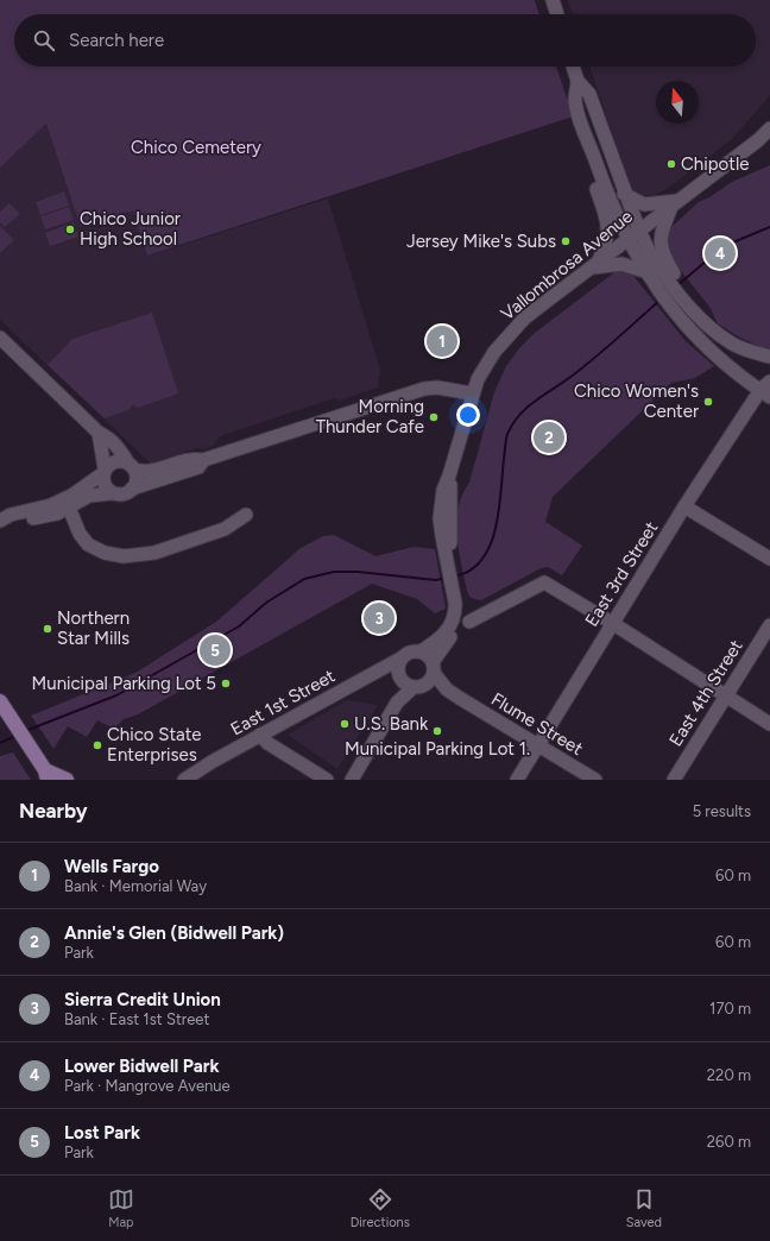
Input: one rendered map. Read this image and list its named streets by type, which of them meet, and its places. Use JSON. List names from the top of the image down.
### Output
{
  "streets": {
    "street": [
      "Vallombrosa Avenue",
      "East 3rd Street",
      "East 4th Street",
      "East 1st Street",
      "Flume Street"
    ]
  },
  "crossings": [
    ["Vallombrosa Avenue", "East 1st Street"],
    ["Vallombrosa Avenue", "Flume Street"],
    ["East 3rd Street", "Flume Street"],
    ["East 1st Street", "Flume Street"]
  ],
  "parks": ["Chico Cemetery"],
  "places": [
    "Chipotle",
    "Chico Junior High School",
    "Jersey Mike's Subs",
    "Chico Women's Center",
    "Morning Thunder Cafe",
    "Northern Star Mills",
    "Municipal Parking Lot 5",
    "U.S. Bank",
    "Municipal Parking Lot 1.",
    "Chico State Enterprises"
  ],
  "north": "top",
  "page": {
    "search": "Search here",
    "pins": [
      "4",
      "1",
      "2",
      "3",
      "5"
    ],
    "heading": ["Nearby", "5 results"],
    "list": [
      {
        "mark": "1",
        "name": "Wells Fargo",
        "note": "Bank · Memorial Way",
        "value": "60 m"
      },
      {
        "mark": "2",
        "name": "Annie's Glen (Bidwell Park)",
        "note": "Park",
        "value": "60 m"
      },
      {
        "mark": "3",
        "name": "Sierra Credit Union",
        "note": "Bank · East 1st Street",
        "value": "170 m"
      },
      {
        "mark": "4",
        "name": "Lower Bidwell Park",
        "note": "Park · Mangrove Avenue",
        "value": "220 m"
      },
      {
        "mark": "5",
        "name": "Lost Park",
        "note": "Park",
        "value": "260 m"
      }
    ],
    "nav": ["Map", "Directions", "Saved"]
  }
}
